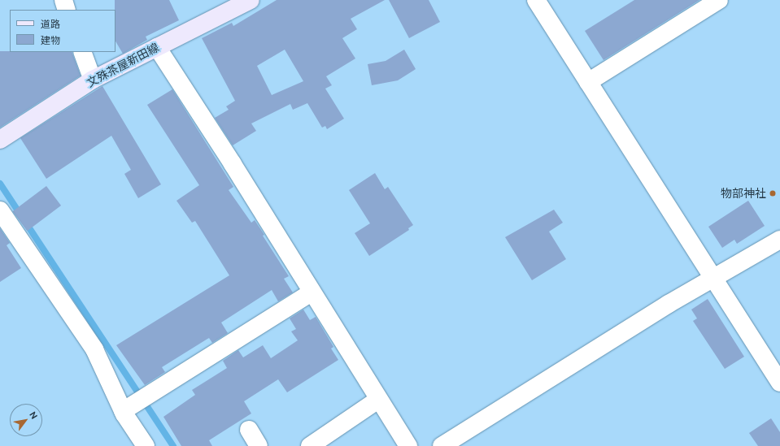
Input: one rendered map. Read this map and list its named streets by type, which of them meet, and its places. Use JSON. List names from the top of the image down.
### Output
{
  "streets": {
    "main road": ["文殊茶屋新田線"]
  },
  "places": ["物部神社"],
  "legend": ["道路", "建物"],
  "north": "top right"
}
